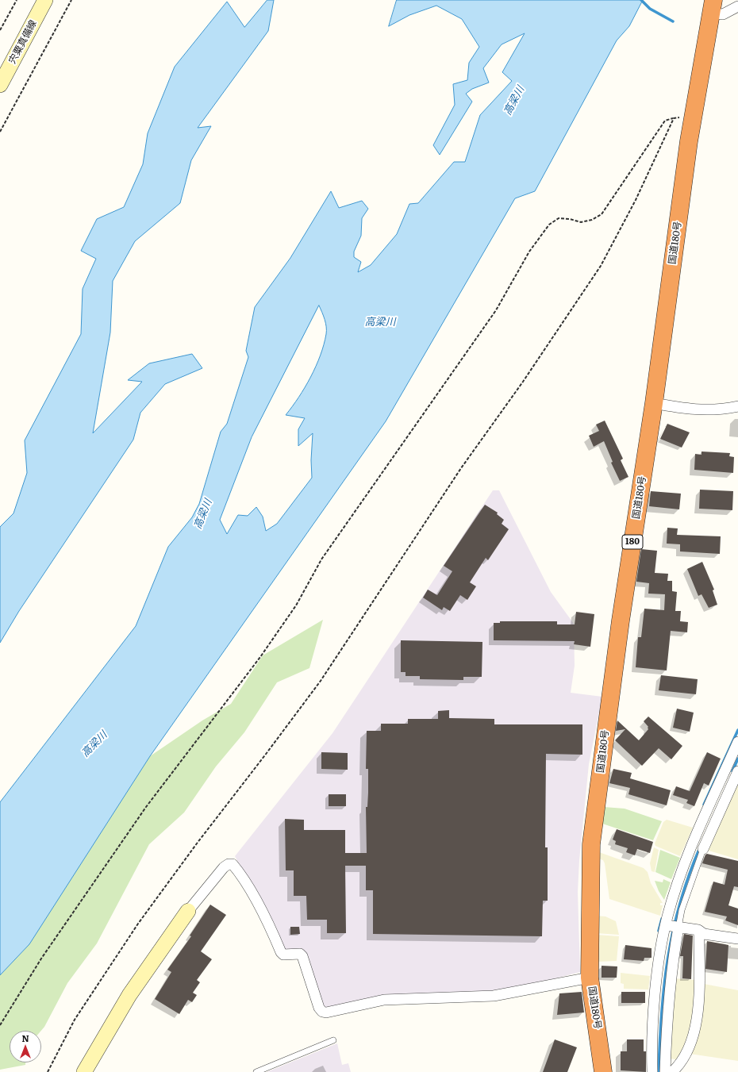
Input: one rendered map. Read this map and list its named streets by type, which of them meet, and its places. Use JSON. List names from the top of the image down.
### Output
{
  "streets": {
    "highway": ["国道180号", "180"],
    "street": ["宍粟真備線"]
  },
  "water": ["高梁川"],
  "north": "top"
}
